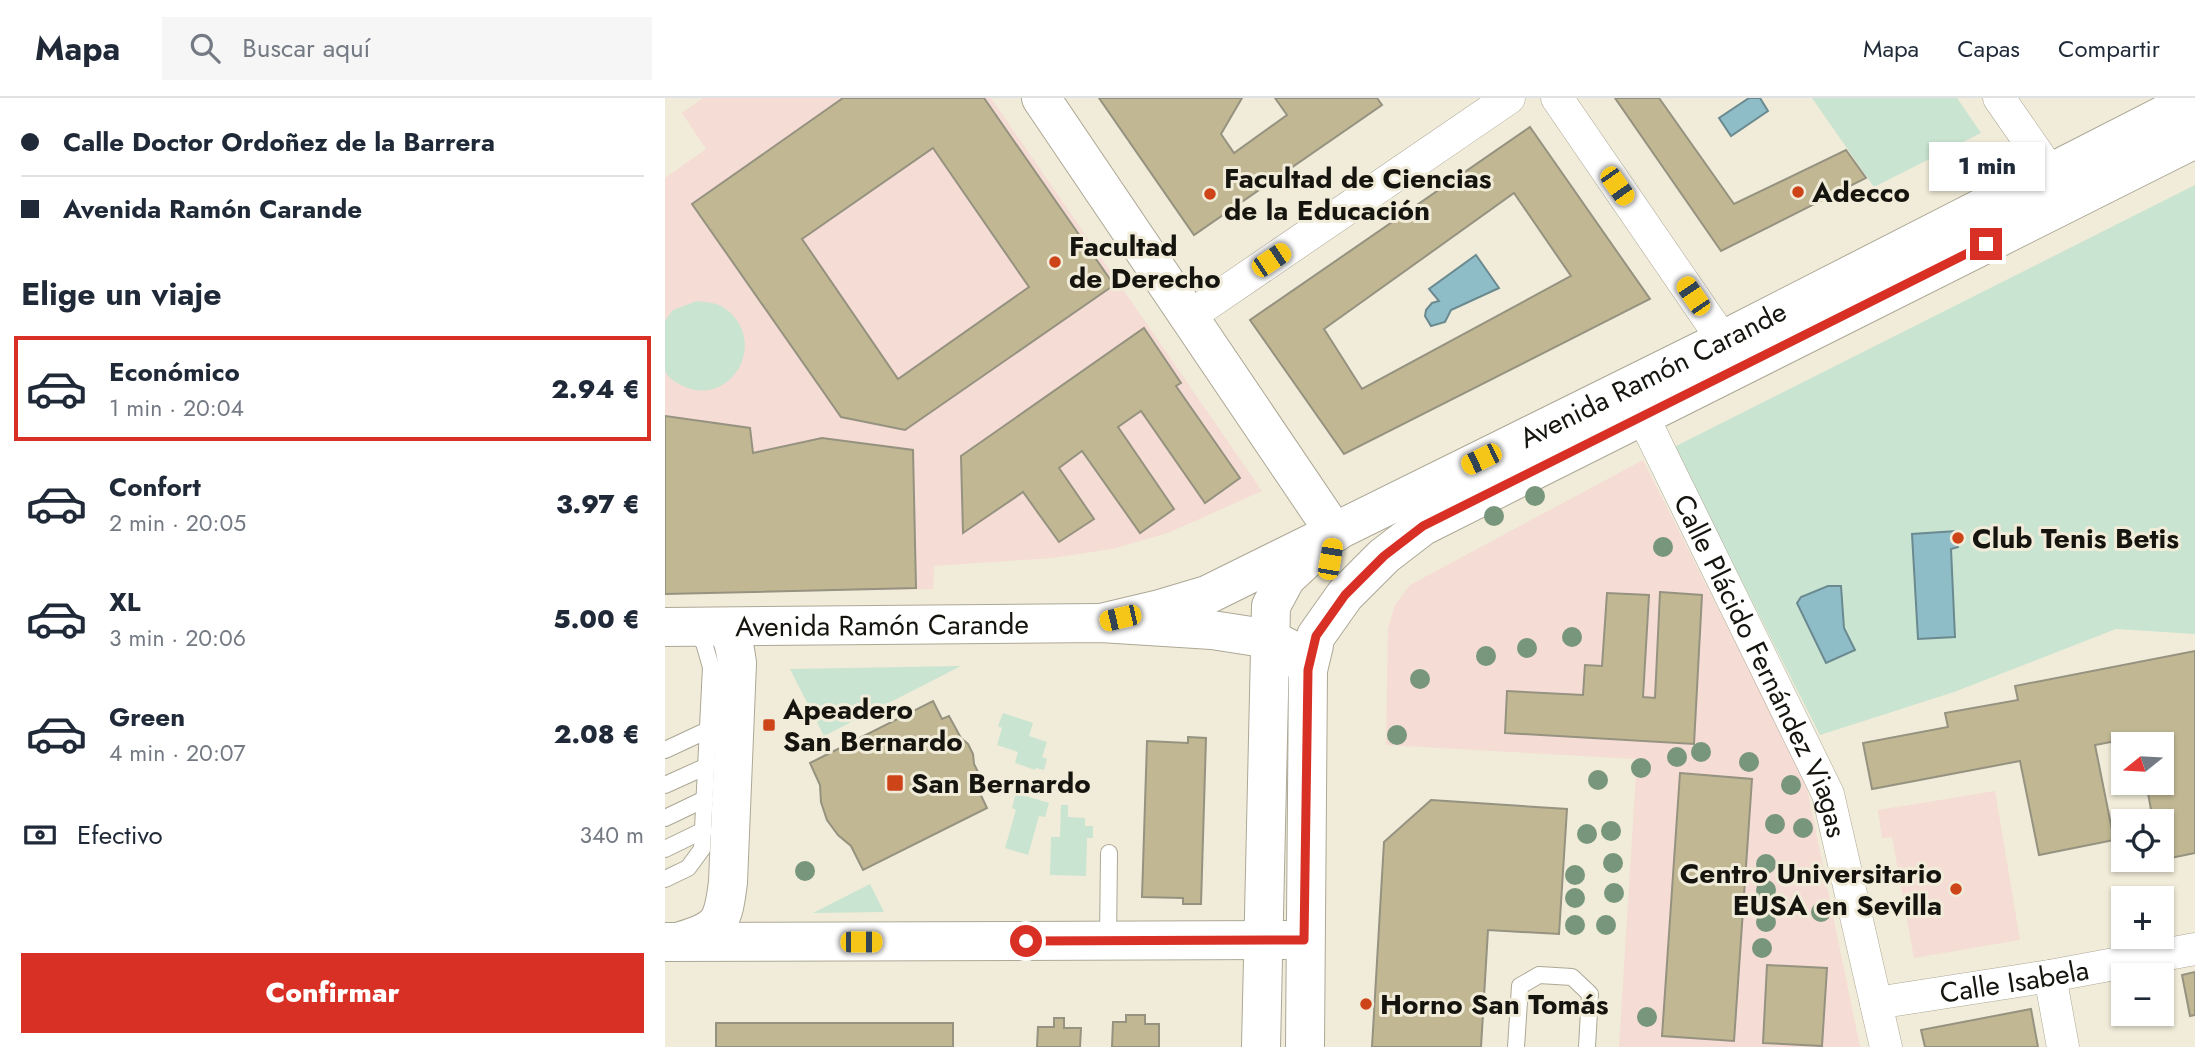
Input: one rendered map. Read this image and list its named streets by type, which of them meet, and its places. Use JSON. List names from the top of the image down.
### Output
{
  "streets": {
    "main road": ["Avenida Ramón Carande"],
    "street": ["Calle Plácido Fernández Viagas", "Calle Isabela"]
  },
  "crossings": [
    ["Avenida Ramón Carande", "Calle Plácido Fernández Viagas"],
    ["Calle Plácido Fernández Viagas", "Calle Isabela"]
  ],
  "places": {
    "other": [
      "Adecco",
      "Facultad de Ciencias de la Educación",
      "Facultad de Derecho",
      "Club Tenis Betis",
      "Centro Universitario EUSA en Sevilla",
      "Horno San Tomás"
    ],
    "transit": ["Apeadero San Bernardo", "San Bernardo"]
  },
  "north": "left",
  "page": {
    "header": "Mapa",
    "search": "Buscar aquí",
    "nav": ["Mapa", "Capas", "Compartir"],
    "banner": ["Calle Doctor Ordoñez de la Barrera", "Avenida Ramón Carande"],
    "bubble": "1 min",
    "heading": "Elige un viaje",
    "list": [
      {
        "name": "Económico",
        "note": "1 min · 20:04",
        "value": "2.94 €"
      },
      {
        "name": "Confort",
        "note": "2 min · 20:05",
        "value": "3.97 €"
      },
      {
        "name": "XL",
        "note": "3 min · 20:06",
        "value": "5.00 €"
      },
      {
        "name": "Green",
        "note": "4 min · 20:07",
        "value": "2.08 €"
      }
    ],
    "map_buttons": ["+", "−"],
    "pay": ["Efectivo", "340 m"],
    "buttons": "Confirmar"
  }
}
